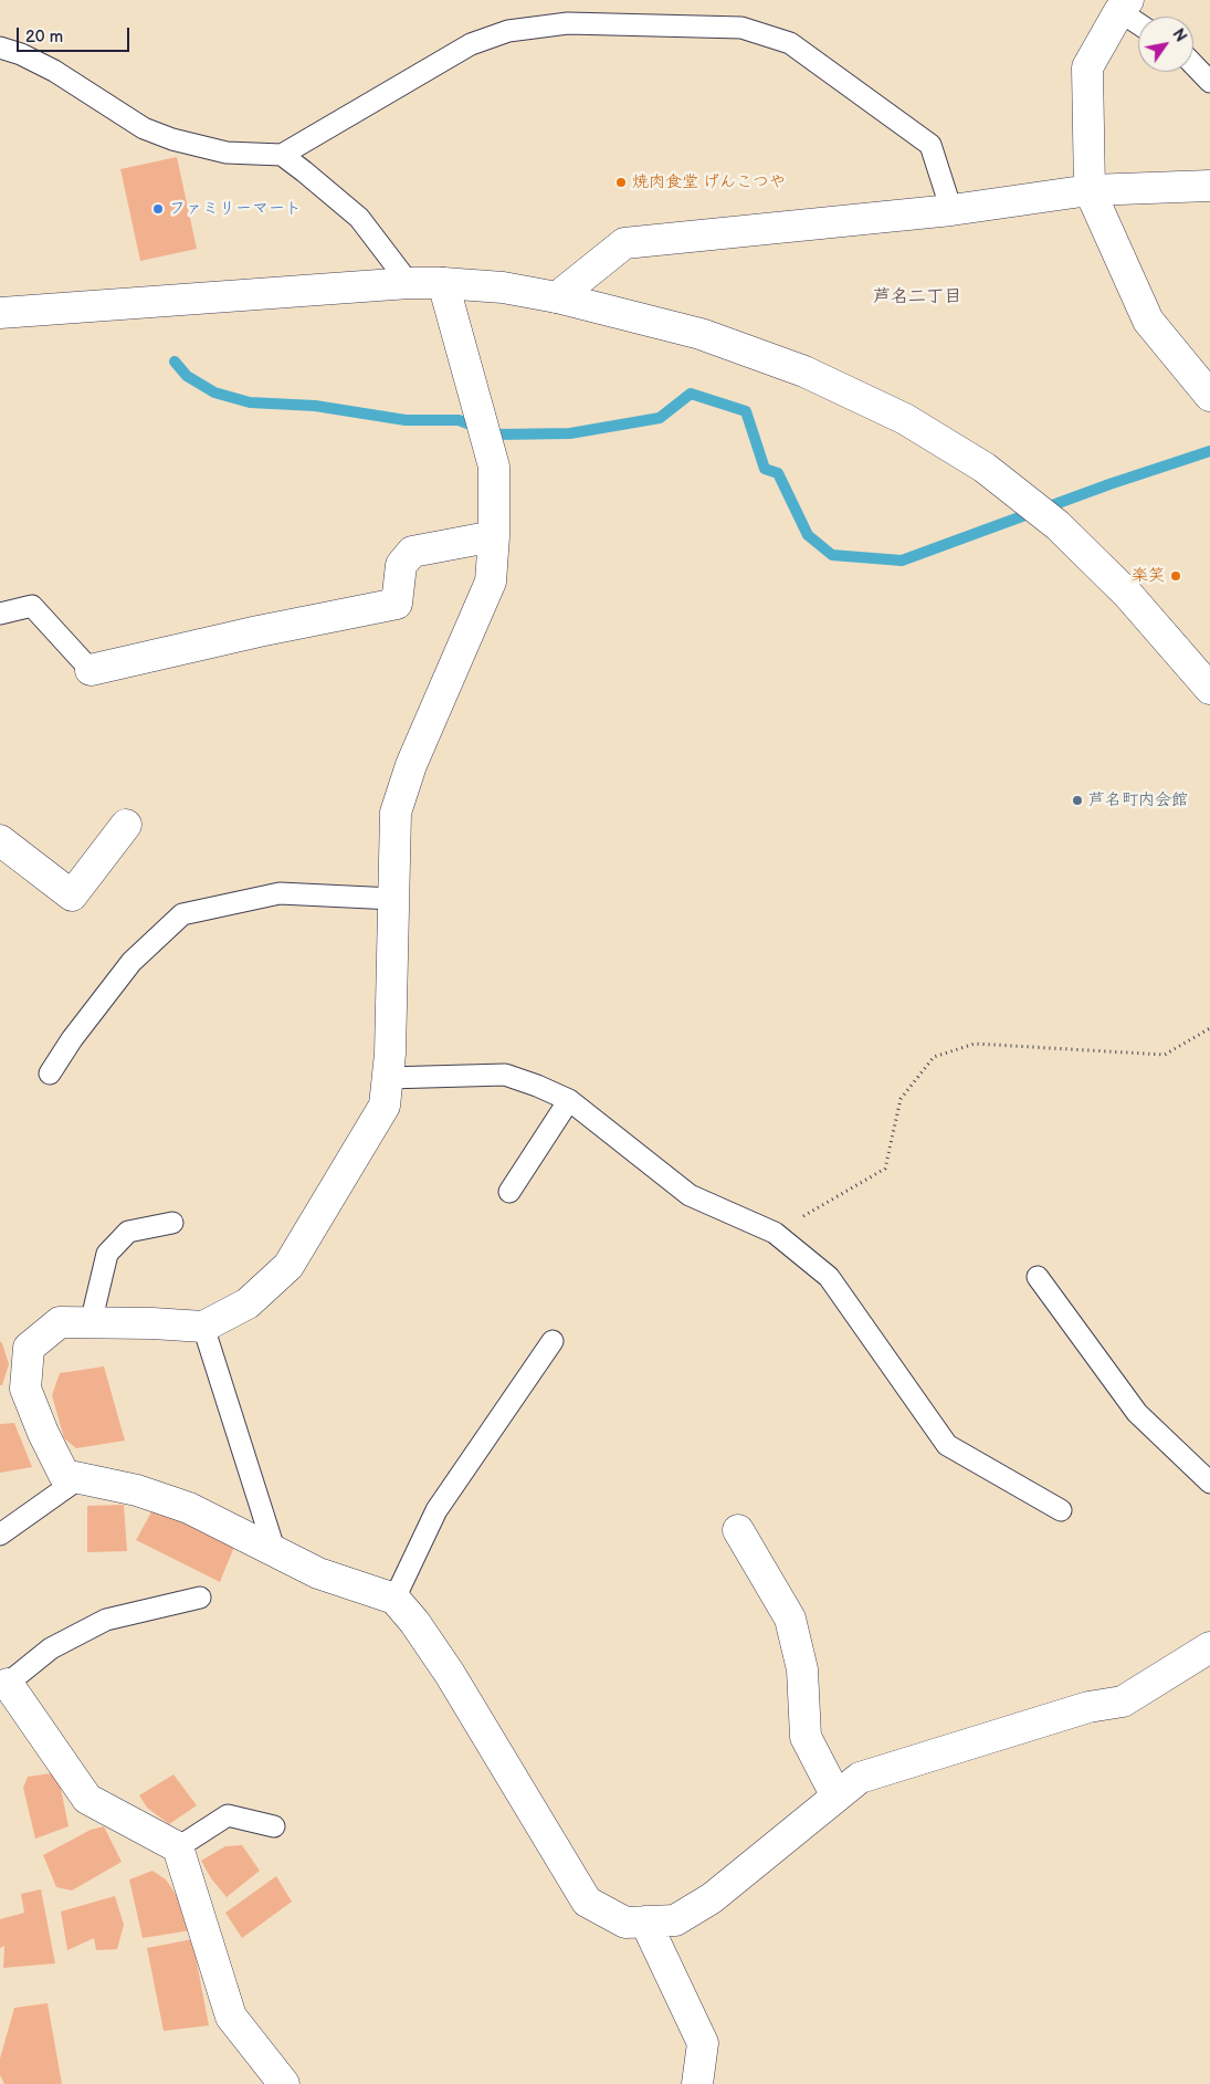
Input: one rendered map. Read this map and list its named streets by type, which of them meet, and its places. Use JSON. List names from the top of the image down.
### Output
{
  "districts": ["芦名二丁目"],
  "places": [
    "焼肉食堂 げんこつや",
    "ファミリーマート",
    "楽笑",
    "芦名町内会館"
  ],
  "scale_bar": "20 m",
  "north": "top right"
}
